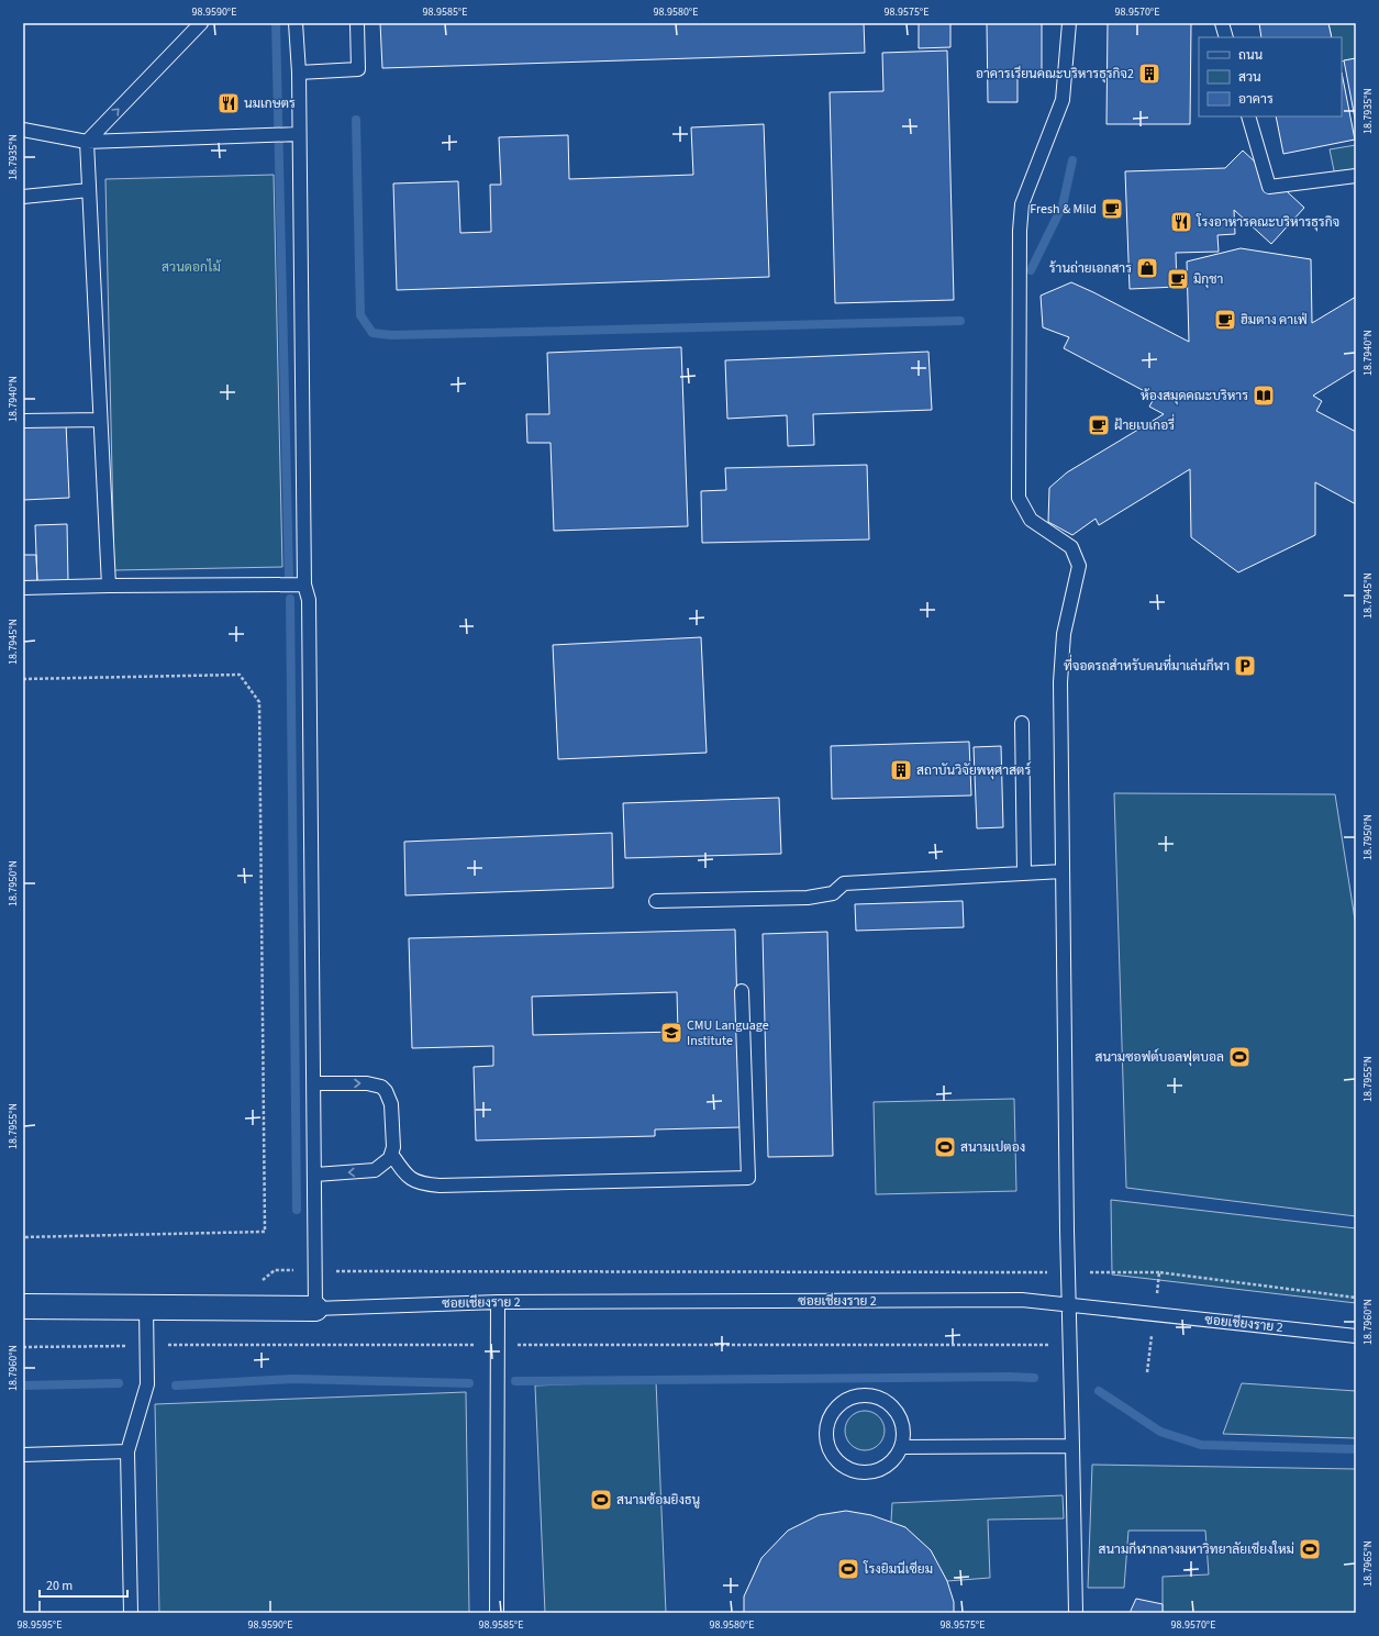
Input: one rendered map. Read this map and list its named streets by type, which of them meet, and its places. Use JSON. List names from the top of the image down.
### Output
{
  "streets": {
    "lane": ["ซอยเชียงราย 2"]
  },
  "parks": ["สวนดอกไม้"],
  "places": {
    "building": ["อาคารเรียนคณะบริหารธุรกิจ2", "สถาบันวิจัยพหุศาสตร์"],
    "restaurant": ["นมเกษตร", "โรงอาหารคณะบริหารธุรกิจ"],
    "cafe": [
      "Fresh & Mild",
      "มิกุชา",
      "ฮิมตาง คาเฟ่",
      "ฝ้ายเบเกอรี่"
    ],
    "shop": ["ร้านถ่ายเอกสาร"],
    "library": ["ห้องสมุดคณะบริหาร"],
    "parking": ["ที่จอดรถสำหรับคนที่มาเล่นกีฬา"],
    "school or university": ["CMU Language Institute"],
    "sports": [
      "สนามซอฟต์บอลฟุตบอล",
      "สนามเปตอง",
      "สนามซ้อมยิงธนู",
      "สนามกีฬากลางมหาวิทยาลัยเชียงใหม่",
      "โรงยิมนีเซียม"
    ]
  },
  "legend": ["ถนน", "สวน", "อาคาร"],
  "scale_bar": "20 m",
  "coordinates": [
    "98.9590°E",
    "98.9585°E",
    "98.9580°E",
    "98.9575°E",
    "98.9570°E",
    "18.7935°N",
    "18.7940°N",
    "18.7945°N",
    "18.7950°N",
    "18.7955°N",
    "18.7960°N",
    "18.7965°N",
    "98.9595°E"
  ]
}
